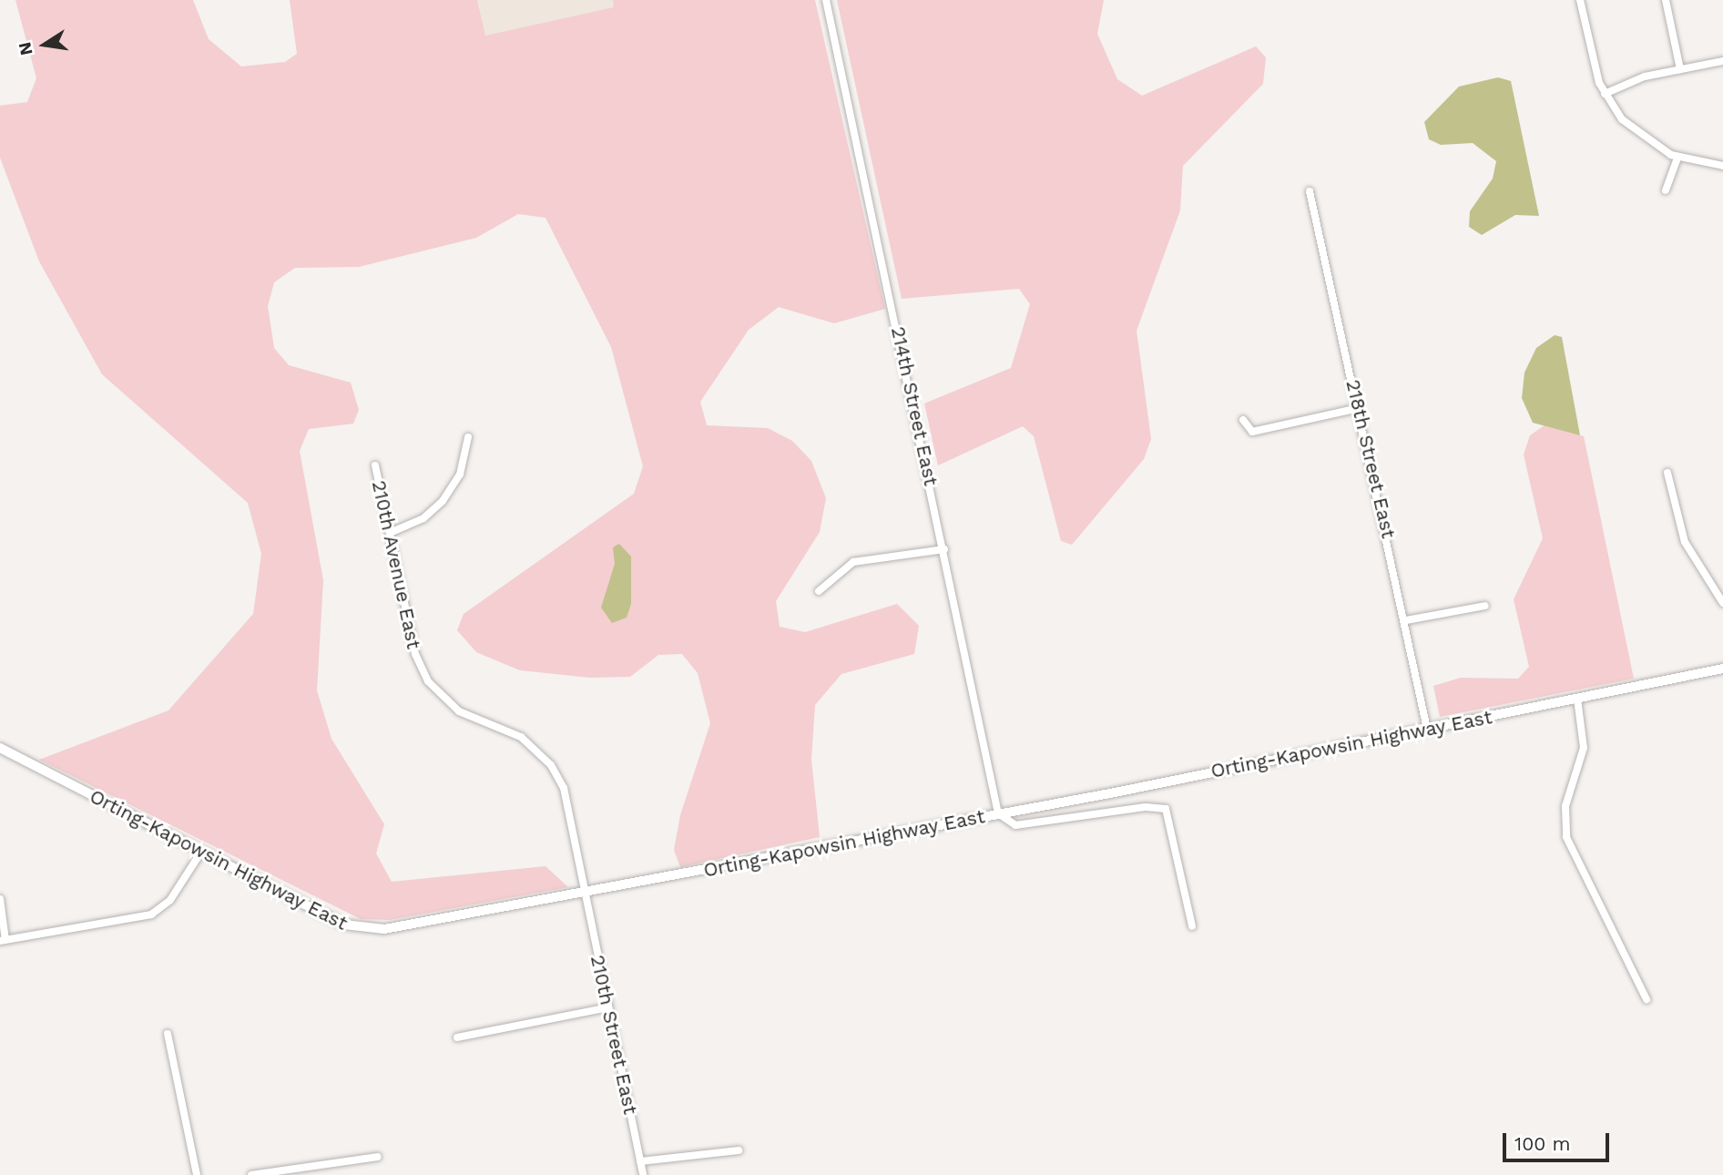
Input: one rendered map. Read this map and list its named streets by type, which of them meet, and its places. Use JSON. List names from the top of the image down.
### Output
{
  "streets": {
    "main road": ["Orting-Kapowsin Highway East"],
    "street": [
      "214th Street East",
      "218th Street East",
      "210th Avenue East",
      "210th Street East"
    ]
  },
  "crossings": [
    ["214th Street East", "Orting-Kapowsin Highway East"],
    ["218th Street East", "Orting-Kapowsin Highway East"],
    ["210th Avenue East", "Orting-Kapowsin Highway East"],
    ["210th Avenue East", "210th Street East"],
    ["Orting-Kapowsin Highway East", "210th Street East"]
  ],
  "scale_bar": "100 m",
  "north": "left"
}
